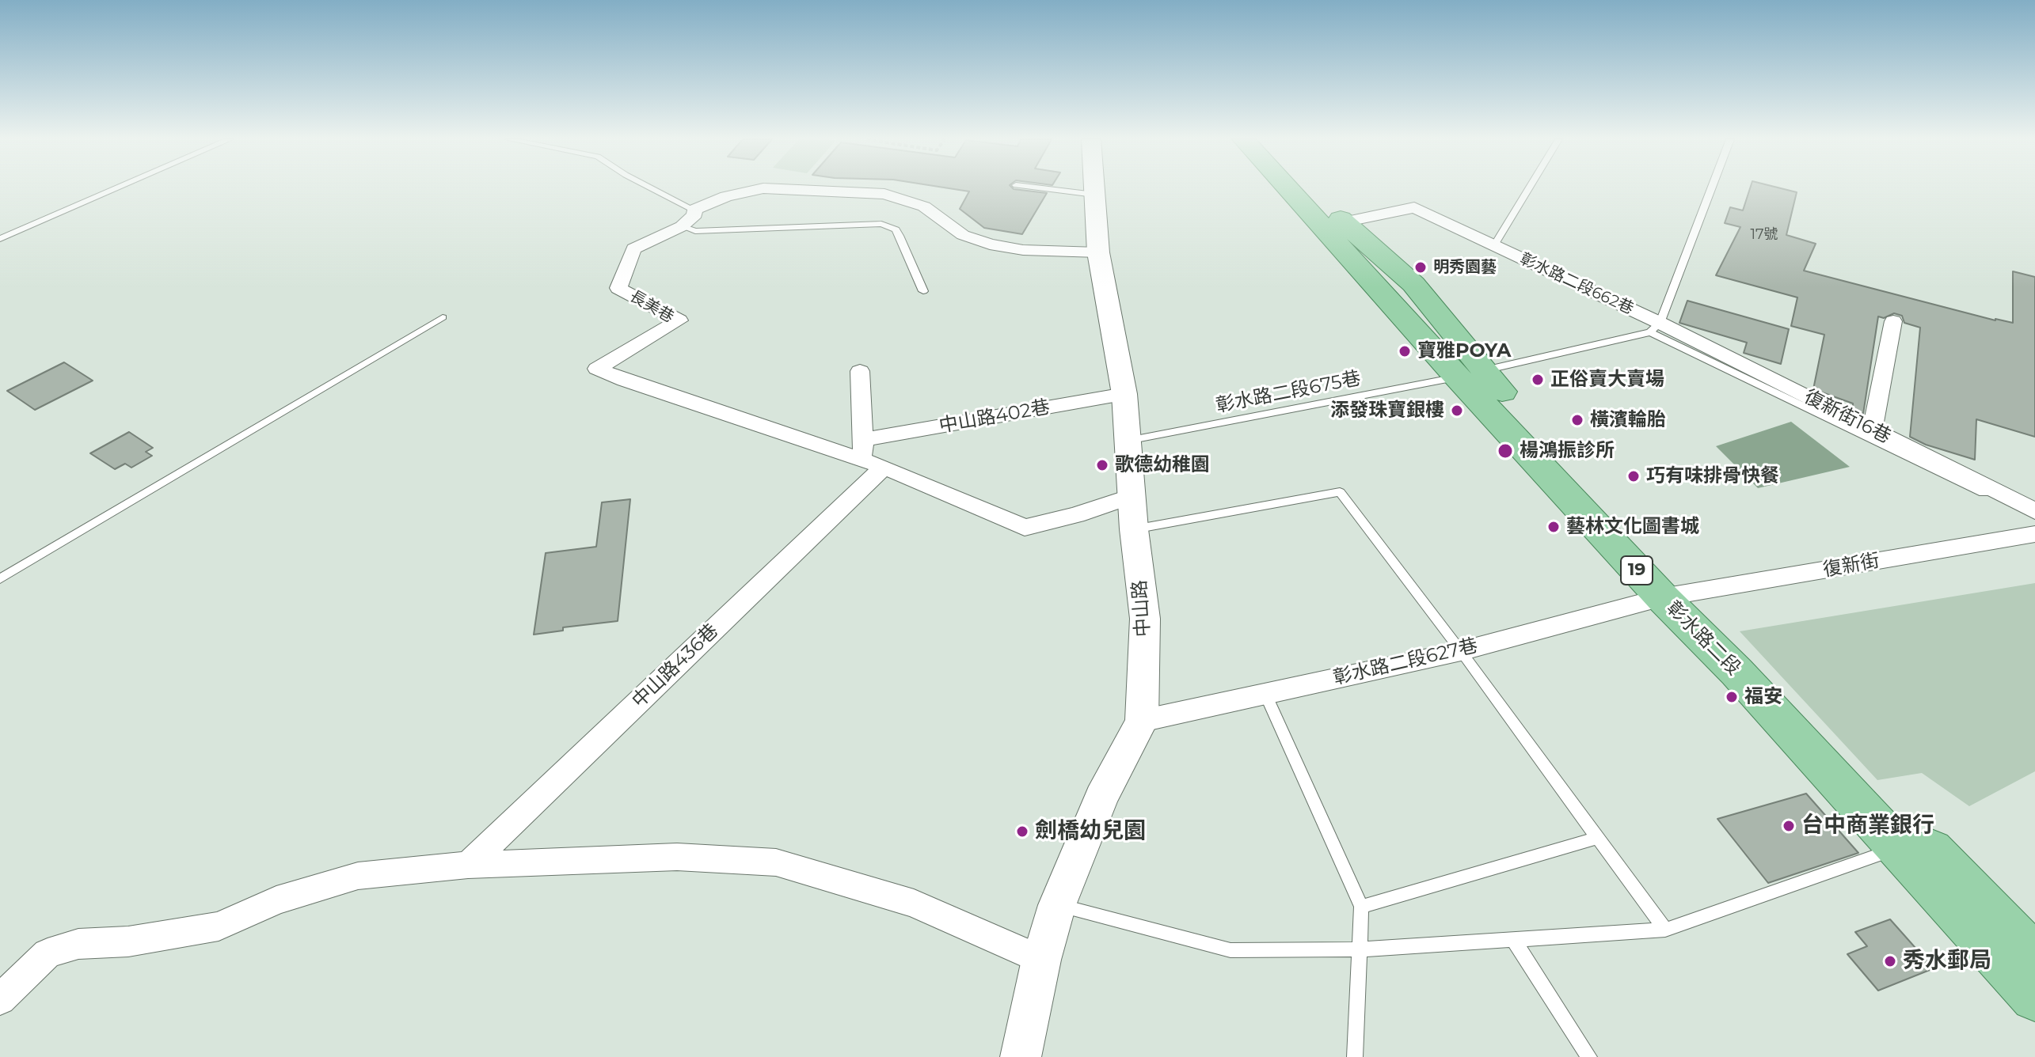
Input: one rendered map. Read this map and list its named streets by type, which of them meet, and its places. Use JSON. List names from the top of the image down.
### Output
{
  "streets": {
    "main road": ["19", "彰水路二段"],
    "street": [
      "彰水路二段662巷",
      "長美巷",
      "中山路402巷",
      "復新街16巷",
      "復新街",
      "中山路",
      "彰水路二段627巷",
      "中山路436巷"
    ],
    "lane": ["彰水路二段675巷"]
  },
  "crossings": [
    ["彰水路二段662巷", "彰水路二段675巷"],
    ["彰水路二段662巷", "復新街16巷"],
    ["彰水路二段662巷", "彰水路二段"],
    ["長美巷", "中山路402巷"],
    ["長美巷", "中山路436巷"],
    ["彰水路二段675巷", "復新街16巷"],
    ["彰水路二段675巷", "中山路"],
    ["彰水路二段675巷", "彰水路二段"],
    ["中山路402巷", "中山路"],
    ["中山路402巷", "中山路436巷"],
    ["復新街", "彰水路二段"],
    ["復新街", "彰水路二段627巷"],
    ["中山路", "彰水路二段627巷"],
    ["彰水路二段", "彰水路二段627巷"]
  ],
  "places": [
    "明秀園藝",
    "寶雅POYA",
    "正俗賣大賣場",
    "添發珠寶銀樓",
    "橫濱輪胎",
    "楊鴻振診所",
    "歌德幼稚園",
    "巧有味排骨快餐",
    "藝林文化圖書城",
    "福安",
    "台中商業銀行",
    "劍橋幼兒園",
    "秀水郵局"
  ],
  "house_numbers": ["17號"]
}
